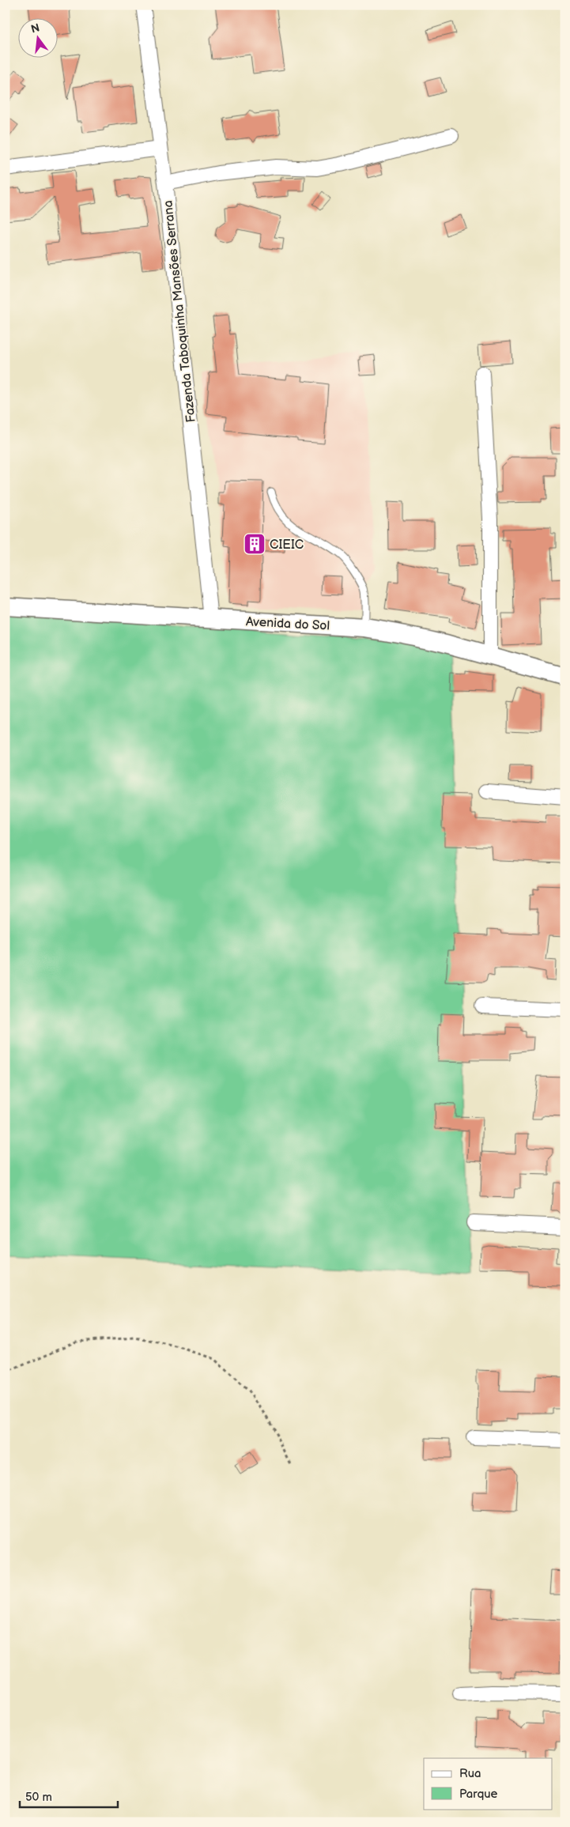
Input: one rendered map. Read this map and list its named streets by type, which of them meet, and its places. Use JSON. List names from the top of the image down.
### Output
{
  "streets": {
    "street": ["Fazenda Taboquinha Mansões Serrana", "Avenida do Sol"]
  },
  "crossings": [
    ["Fazenda Taboquinha Mansões Serrana", "Avenida do Sol"]
  ],
  "places": {
    "building": ["CIEIC"]
  },
  "legend": ["Rua", "Parque"],
  "scale_bar": "50 m",
  "north": "top"
}
